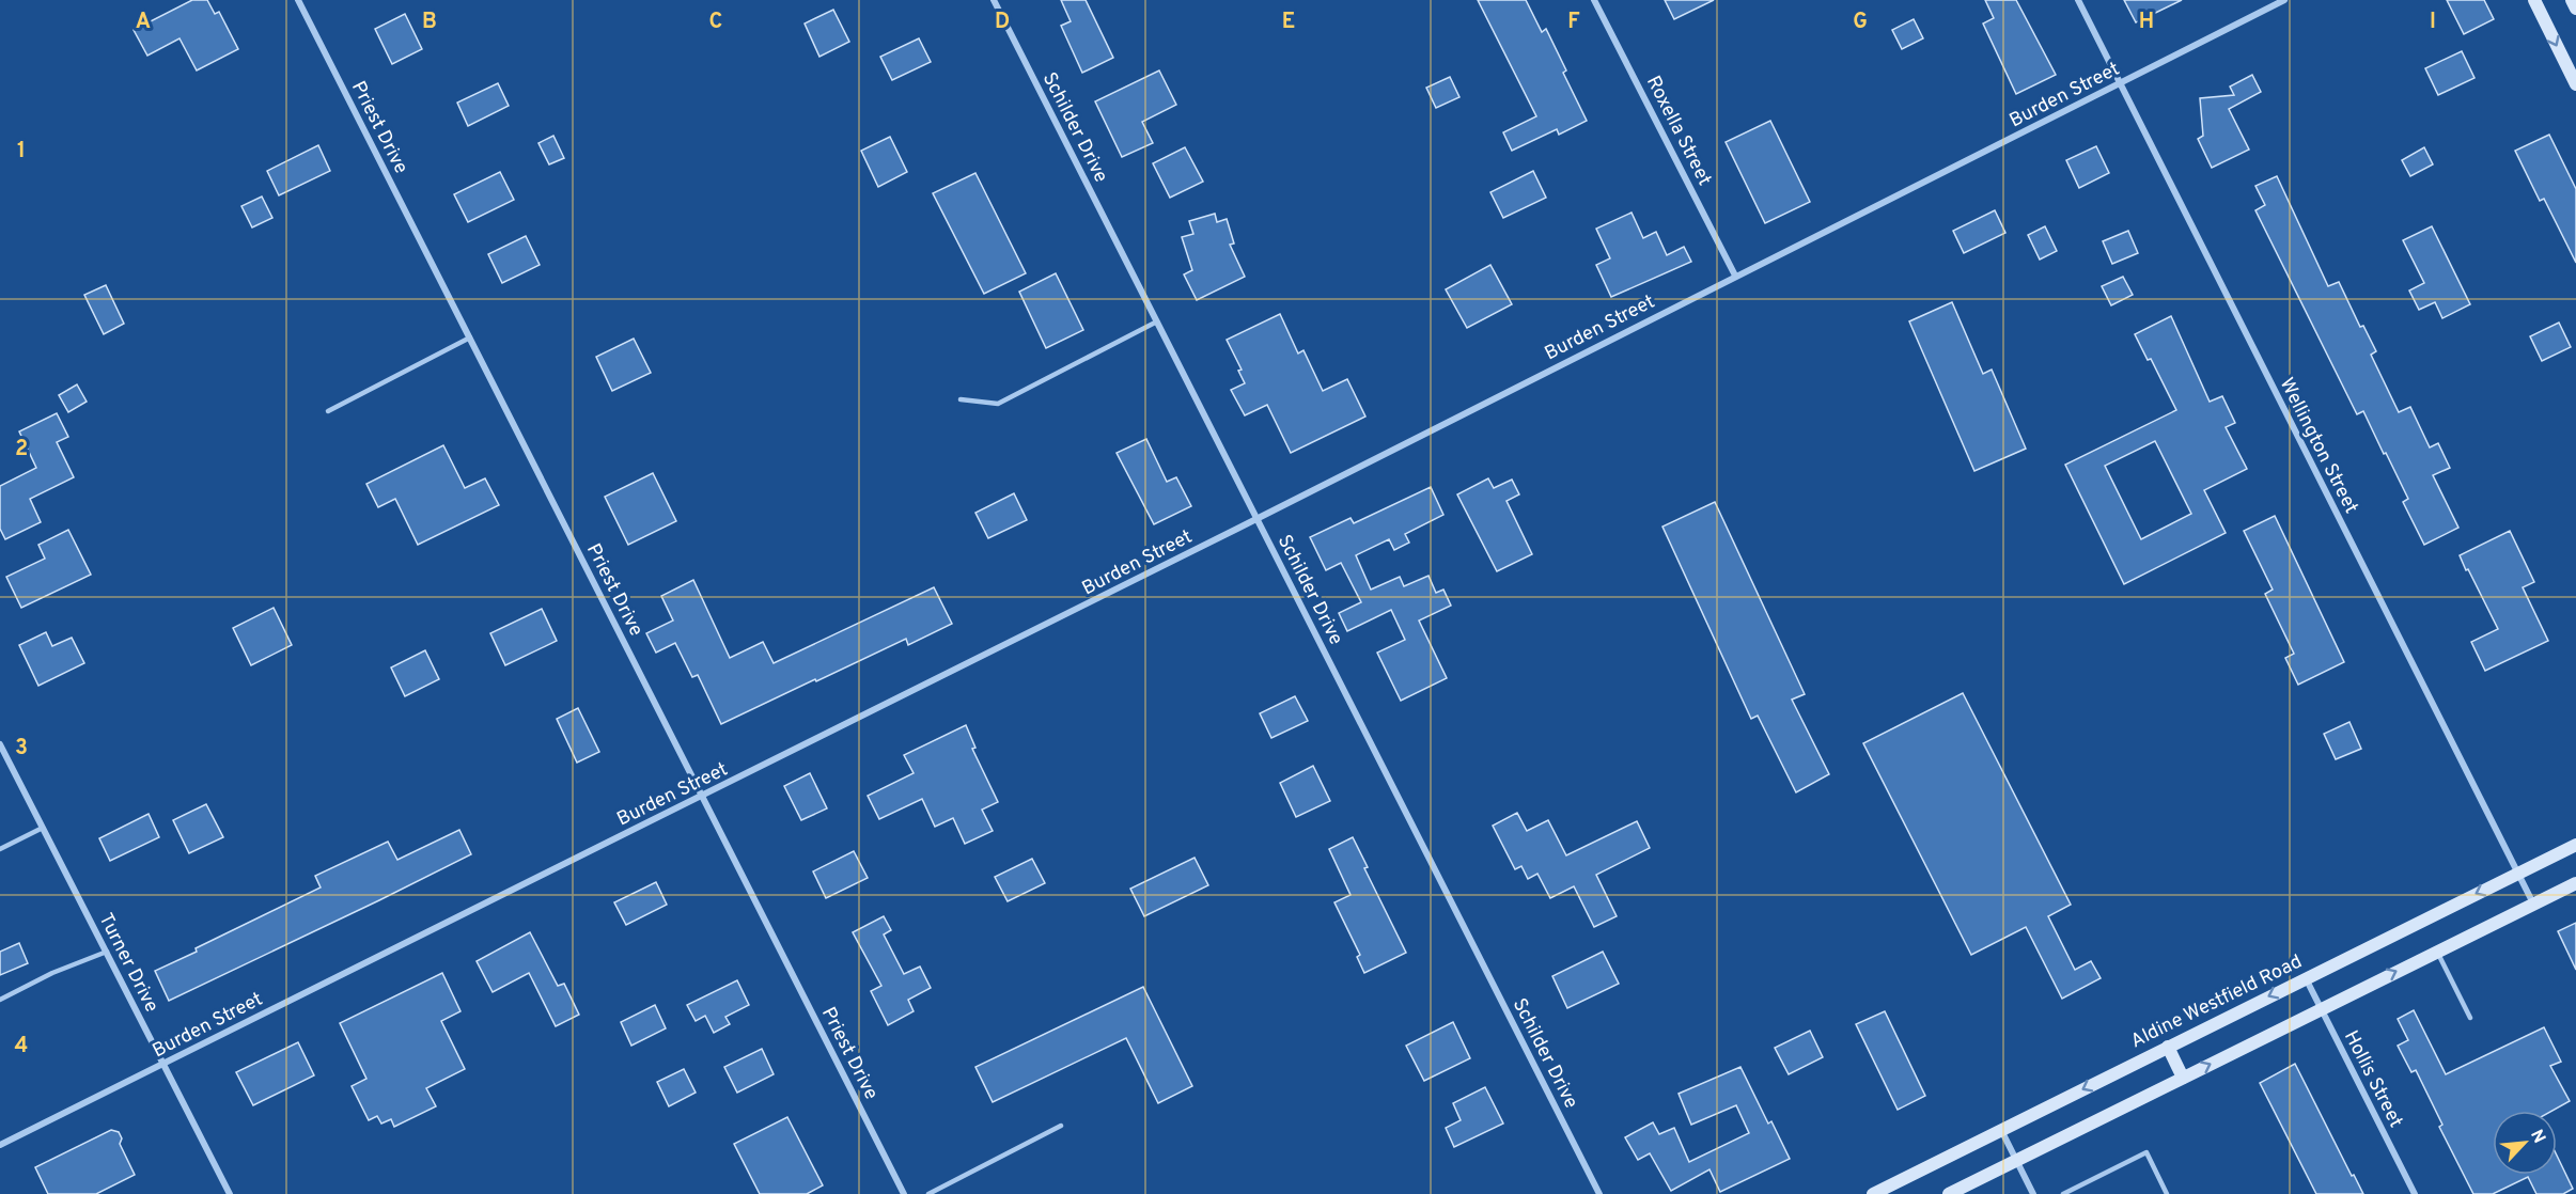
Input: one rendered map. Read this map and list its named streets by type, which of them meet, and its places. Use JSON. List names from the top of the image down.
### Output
{
  "streets": {
    "main road": ["Aldine Westfield Road"],
    "street": [
      "Burden Street",
      "Priest Drive",
      "Schilder Drive",
      "Roxella Street",
      "Wellington Street",
      "Turner Drive",
      "Hollis Street"
    ]
  },
  "crossings": [
    ["Burden Street", "Priest Drive"],
    ["Burden Street", "Schilder Drive"],
    ["Burden Street", "Roxella Street"],
    ["Burden Street", "Wellington Street"],
    ["Burden Street", "Turner Drive"],
    ["Wellington Street", "Aldine Westfield Road"],
    ["Aldine Westfield Road", "Hollis Street"]
  ],
  "north": "top right",
  "grid": {
    "columns": [
      "A",
      "B",
      "C",
      "D",
      "E",
      "F",
      "G",
      "H",
      "I"
    ],
    "rows": [
      "1",
      "2",
      "3",
      "4"
    ]
  }
}
